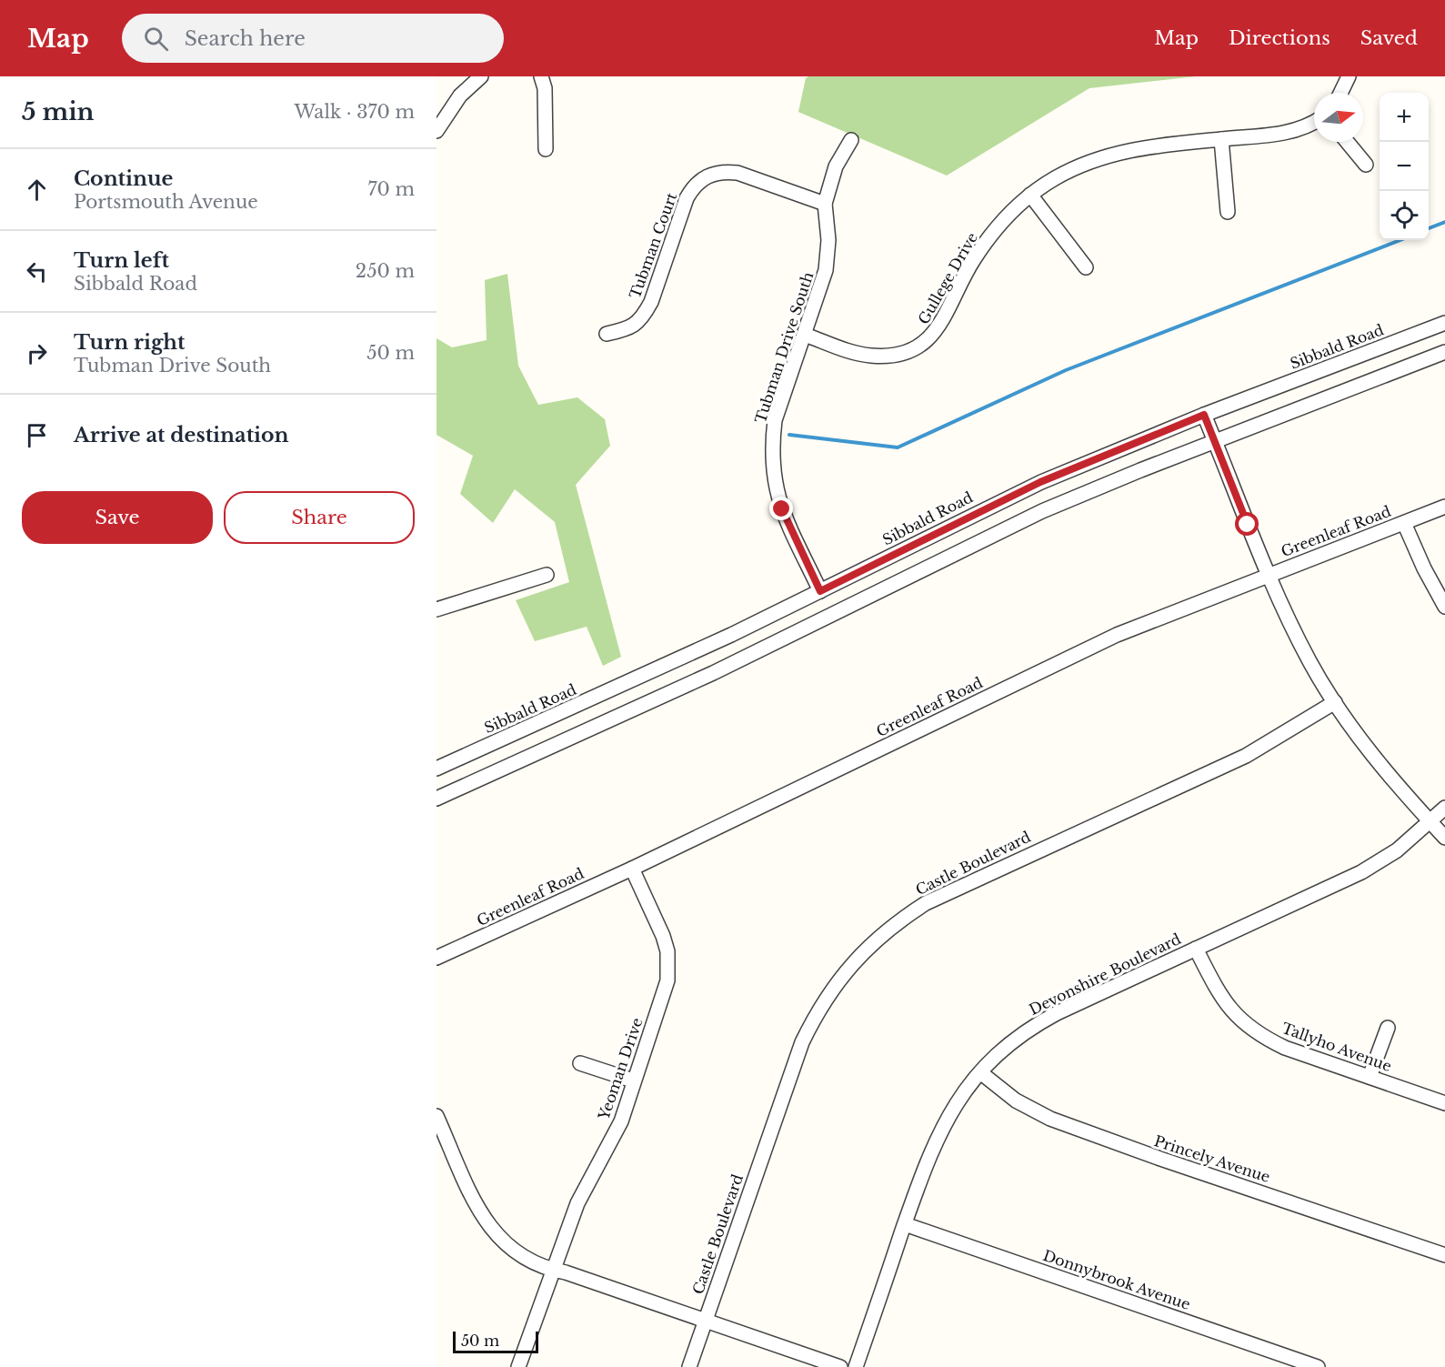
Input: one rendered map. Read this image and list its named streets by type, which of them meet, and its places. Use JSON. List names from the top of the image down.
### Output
{
  "streets": {
    "street": [
      "Tubman Court",
      "Gullege Drive",
      "Sibbald Road",
      "Tubman Drive South",
      "Greenleaf Road",
      "Castle Boulevard",
      "Devonshire Boulevard",
      "Tallyho Avenue",
      "Yeoman Drive",
      "Princely Avenue",
      "Donnybrook Avenue"
    ]
  },
  "crossings": [
    ["Tubman Court", "Tubman Drive South"],
    ["Gullege Drive", "Tubman Drive South"],
    ["Sibbald Road", "Tubman Drive South"],
    ["Greenleaf Road", "Yeoman Drive"],
    ["Devonshire Boulevard", "Tallyho Avenue"],
    ["Devonshire Boulevard", "Princely Avenue"],
    ["Devonshire Boulevard", "Donnybrook Avenue"]
  ],
  "scale_bar": "50 m",
  "north": "right",
  "page": {
    "header": "Map",
    "search": "Search here",
    "nav": ["Map", "Directions", "Saved"],
    "heading": ["5 min", "Walk · 370 m"],
    "map_buttons": ["+", "−"],
    "list": [
      ["Continue", "Portsmouth Avenue", "70 m"],
      ["Turn left", "Sibbald Road", "250 m"],
      ["Turn right", "Tubman Drive South", "50 m"],
      "Arrive at destination"
    ],
    "buttons": ["Save", "Share"],
    "scale": "50 m"
  }
}
